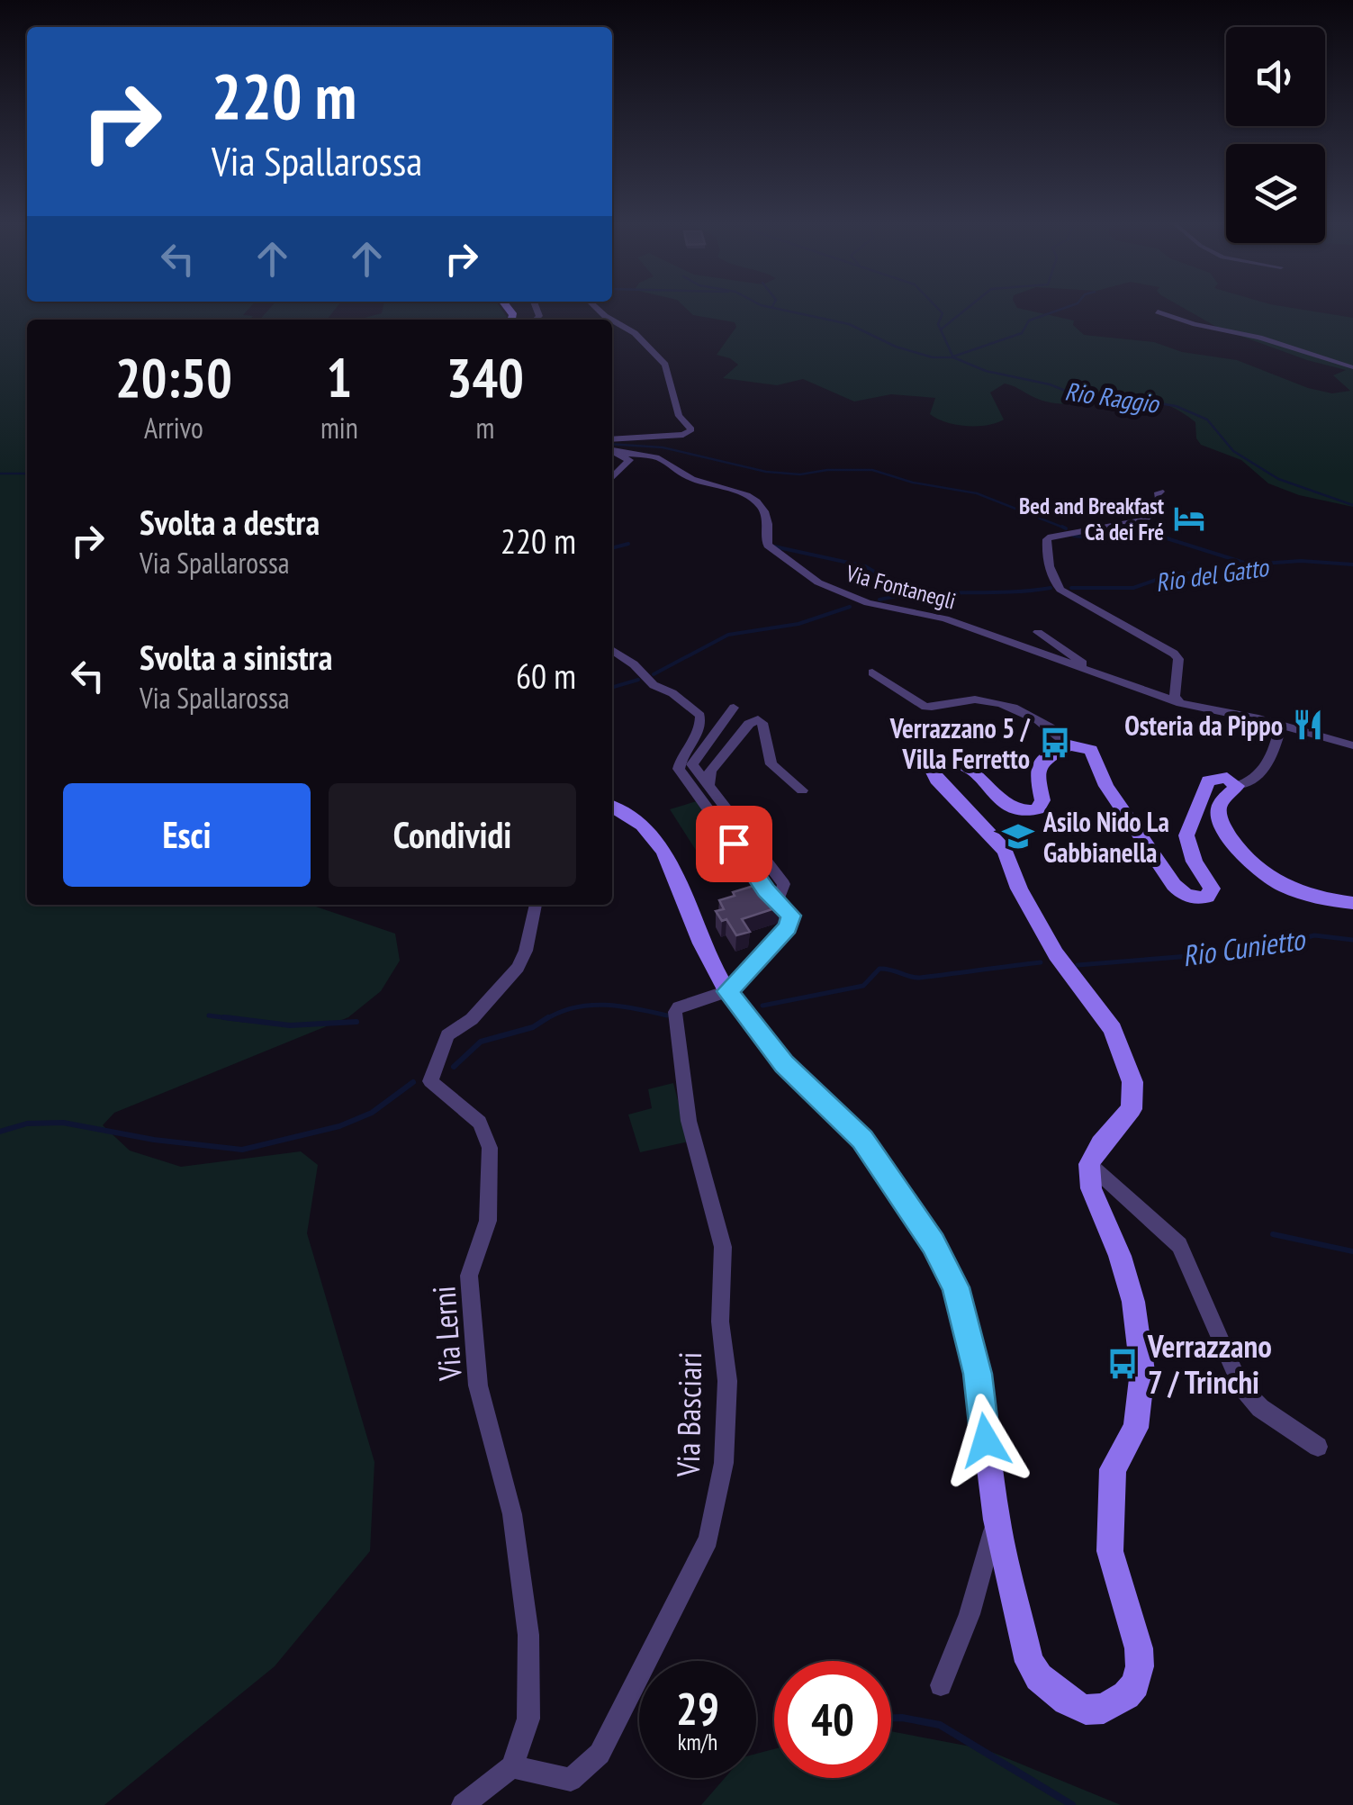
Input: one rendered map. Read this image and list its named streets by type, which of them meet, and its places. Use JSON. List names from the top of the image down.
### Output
{
  "streets": {
    "street": ["Via Fontanegli", "Via Lerni", "Via Basciari"]
  },
  "crossings": [
    ["Via Lerni", "Via Basciari"]
  ],
  "water": ["Rio Raggio", "Rio del Gatto", "Rio Cunietto"],
  "places": {
    "hotel": ["Bed and Breakfast Cà dei Fré"],
    "restaurant": ["Osteria da Pippo"],
    "bus stop": ["Verrazzano 5 / Villa Ferretto", "Verrazzano 7 / Trinchi"],
    "school or university": ["Asilo Nido La Gabbianella"]
  },
  "page": {
    "turn": ["220 m", "Via Spallarossa"],
    "eta": [
      "20:50",
      "Arrivo",
      "1",
      "min",
      "340",
      "m"
    ],
    "list": [
      {
        "name": "Svolta a destra",
        "note": "Via Spallarossa",
        "value": "220 m"
      },
      {
        "name": "Svolta a sinistra",
        "note": "Via Spallarossa",
        "value": "60 m"
      }
    ],
    "buttons": ["Esci", "Condividi"],
    "speed": "29 km/h",
    "limit": "40"
  }
}
